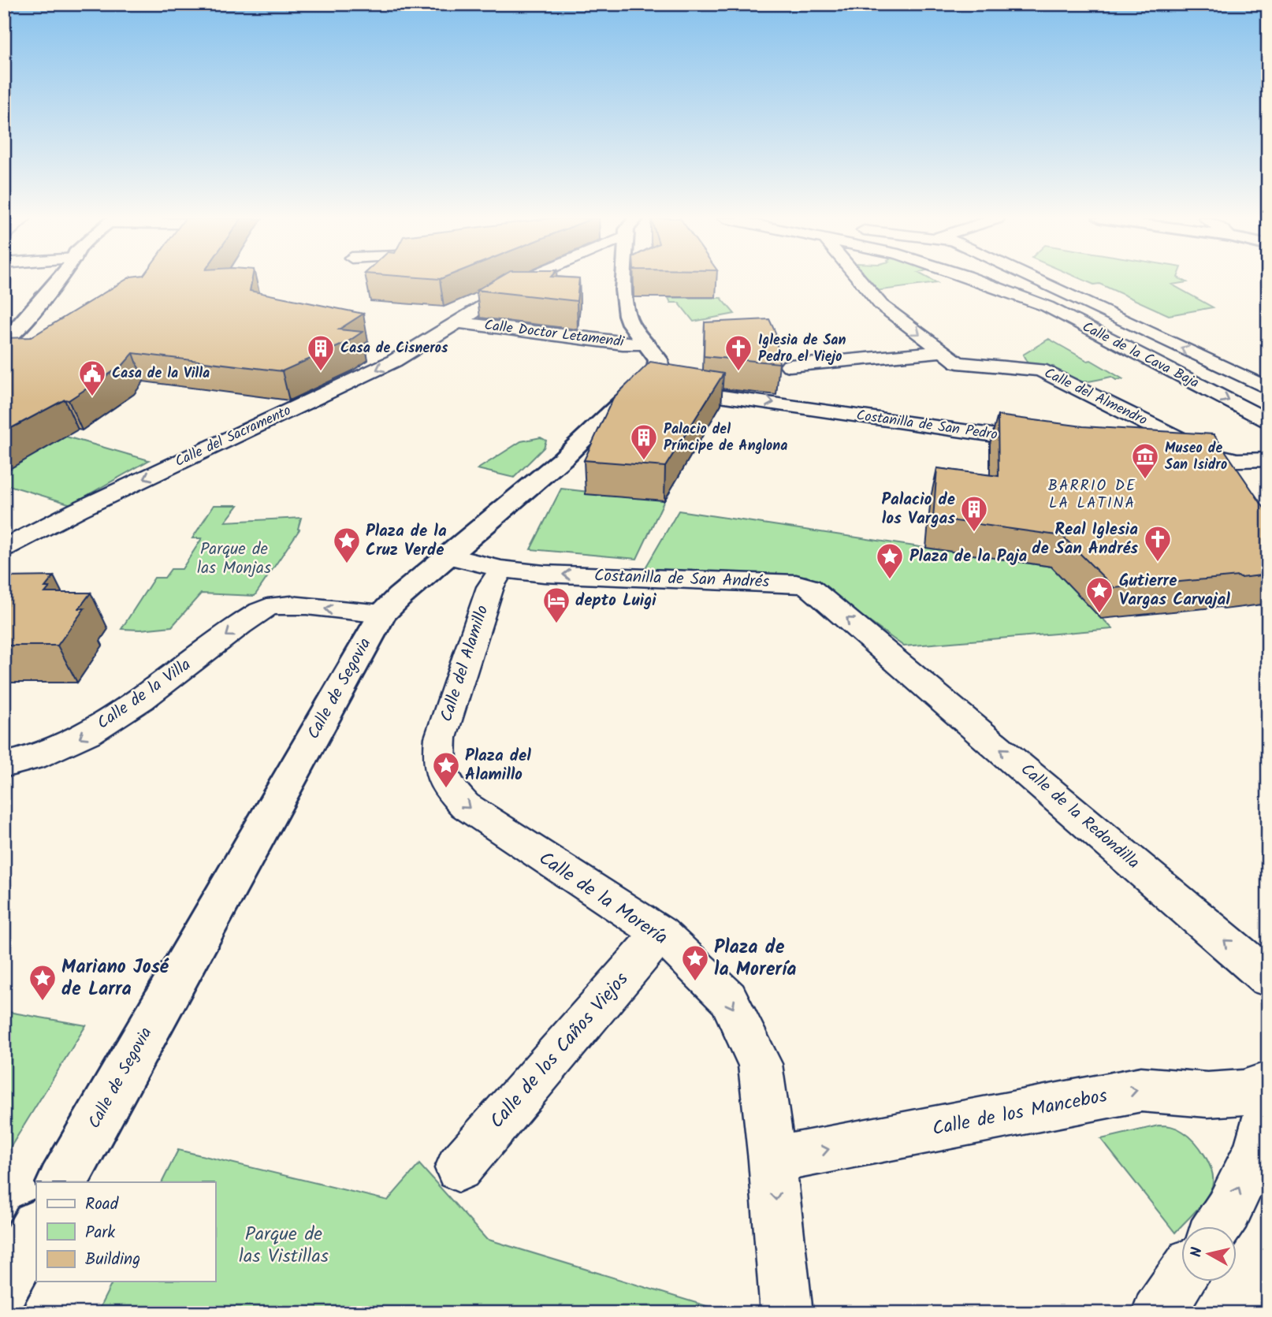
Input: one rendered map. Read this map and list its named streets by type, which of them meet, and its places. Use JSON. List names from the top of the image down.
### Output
{
  "streets": {
    "street": [
      "Calle Doctor Letamendi",
      "Calle de la Cava Baja",
      "Calle del Almendro",
      "Costanilla de San Pedro",
      "Calle del Sacramento",
      "Costanilla de San Andrés",
      "Calle del Alamillo",
      "Calle de Segovia",
      "Calle de la Villa",
      "Calle de la Redondilla",
      "Calle de la Morería",
      "Calle de los Caños Viejos",
      "Calle de los Mancebos"
    ]
  },
  "crossings": [
    ["Calle Doctor Letamendi", "Calle del Sacramento"],
    ["Calle Doctor Letamendi", "Calle de Segovia"],
    ["Costanilla de San Pedro", "Calle de Segovia"],
    ["Costanilla de San Andrés", "Calle del Alamillo"],
    ["Costanilla de San Andrés", "Calle de Segovia"],
    ["Costanilla de San Andrés", "Calle de la Redondilla"],
    ["Calle del Alamillo", "Calle de la Morería"],
    ["Calle de Segovia", "Calle de la Villa"],
    ["Calle de la Morería", "Calle de los Caños Viejos"],
    ["Calle de la Morería", "Calle de los Mancebos"]
  ],
  "one_way": [
    "Calle del Sacramento",
    "Calle de la Villa",
    "Calle de la Redondilla",
    "Calle de la Morería",
    "Calle de los Mancebos"
  ],
  "districts": ["BARRIO DE LA LATINA"],
  "parks": ["Parque de las Monjas", "Parque de las Vistillas"],
  "places": {
    "building": ["Casa de Cisneros", "Palacio del Príncipe de Anglona", "Palacio de los Vargas"],
    "church": ["Iglesia de San Pedro el Viejo", "Real Iglesia de San Andrés"],
    "public building": ["Casa de la Villa"],
    "museum": ["Museo de San Isidro"],
    "place": [
      "Plaza de la Cruz Verde",
      "Plaza de la Paja",
      "Gutierre Vargas Carvajal",
      "Plaza del Alamillo",
      "Plaza de la Morería",
      "Mariano José de Larra"
    ],
    "hotel": ["depto Luigi"]
  },
  "legend": ["Road", "Park", "Building"],
  "north": "left"
}
